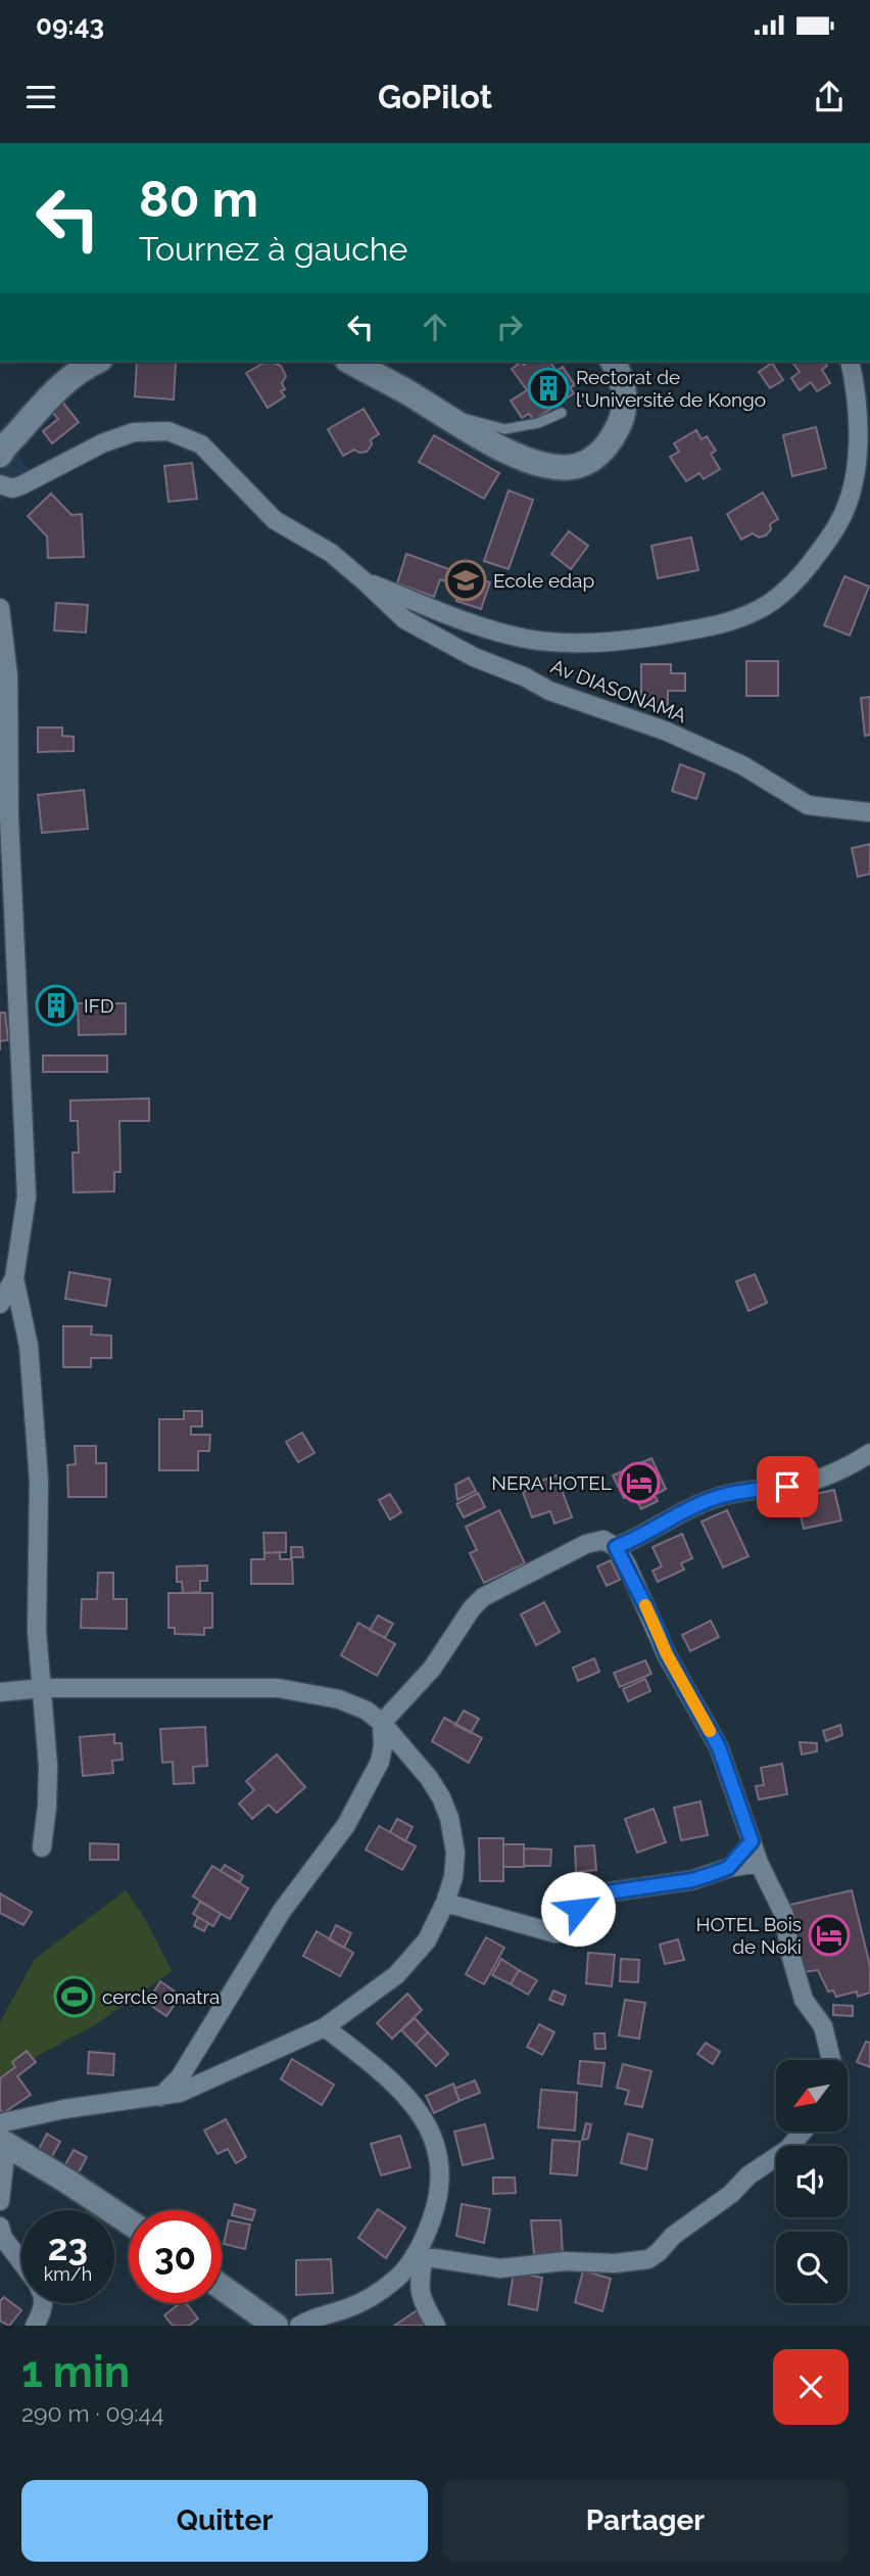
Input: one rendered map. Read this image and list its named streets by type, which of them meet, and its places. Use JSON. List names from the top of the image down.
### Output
{
  "streets": {
    "street": ["Av DIASONAMA"]
  },
  "places": {
    "building": ["Rectorat de l'Université de Kongo", "IFD"],
    "school or university": ["Ecole edap"],
    "hotel": ["NERA HOTEL", "HOTEL Bois de Noki"],
    "sports": ["cercle onatra"]
  },
  "north": "bottom left",
  "page": {
    "status": "09:43",
    "header": "GoPilot",
    "turn": ["80 m", "Tournez à gauche"],
    "speed": "23 km/h",
    "limit": "30",
    "heading": ["1 min", "290 m · 09:44"],
    "buttons": ["Quitter", "Partager"]
  }
}
